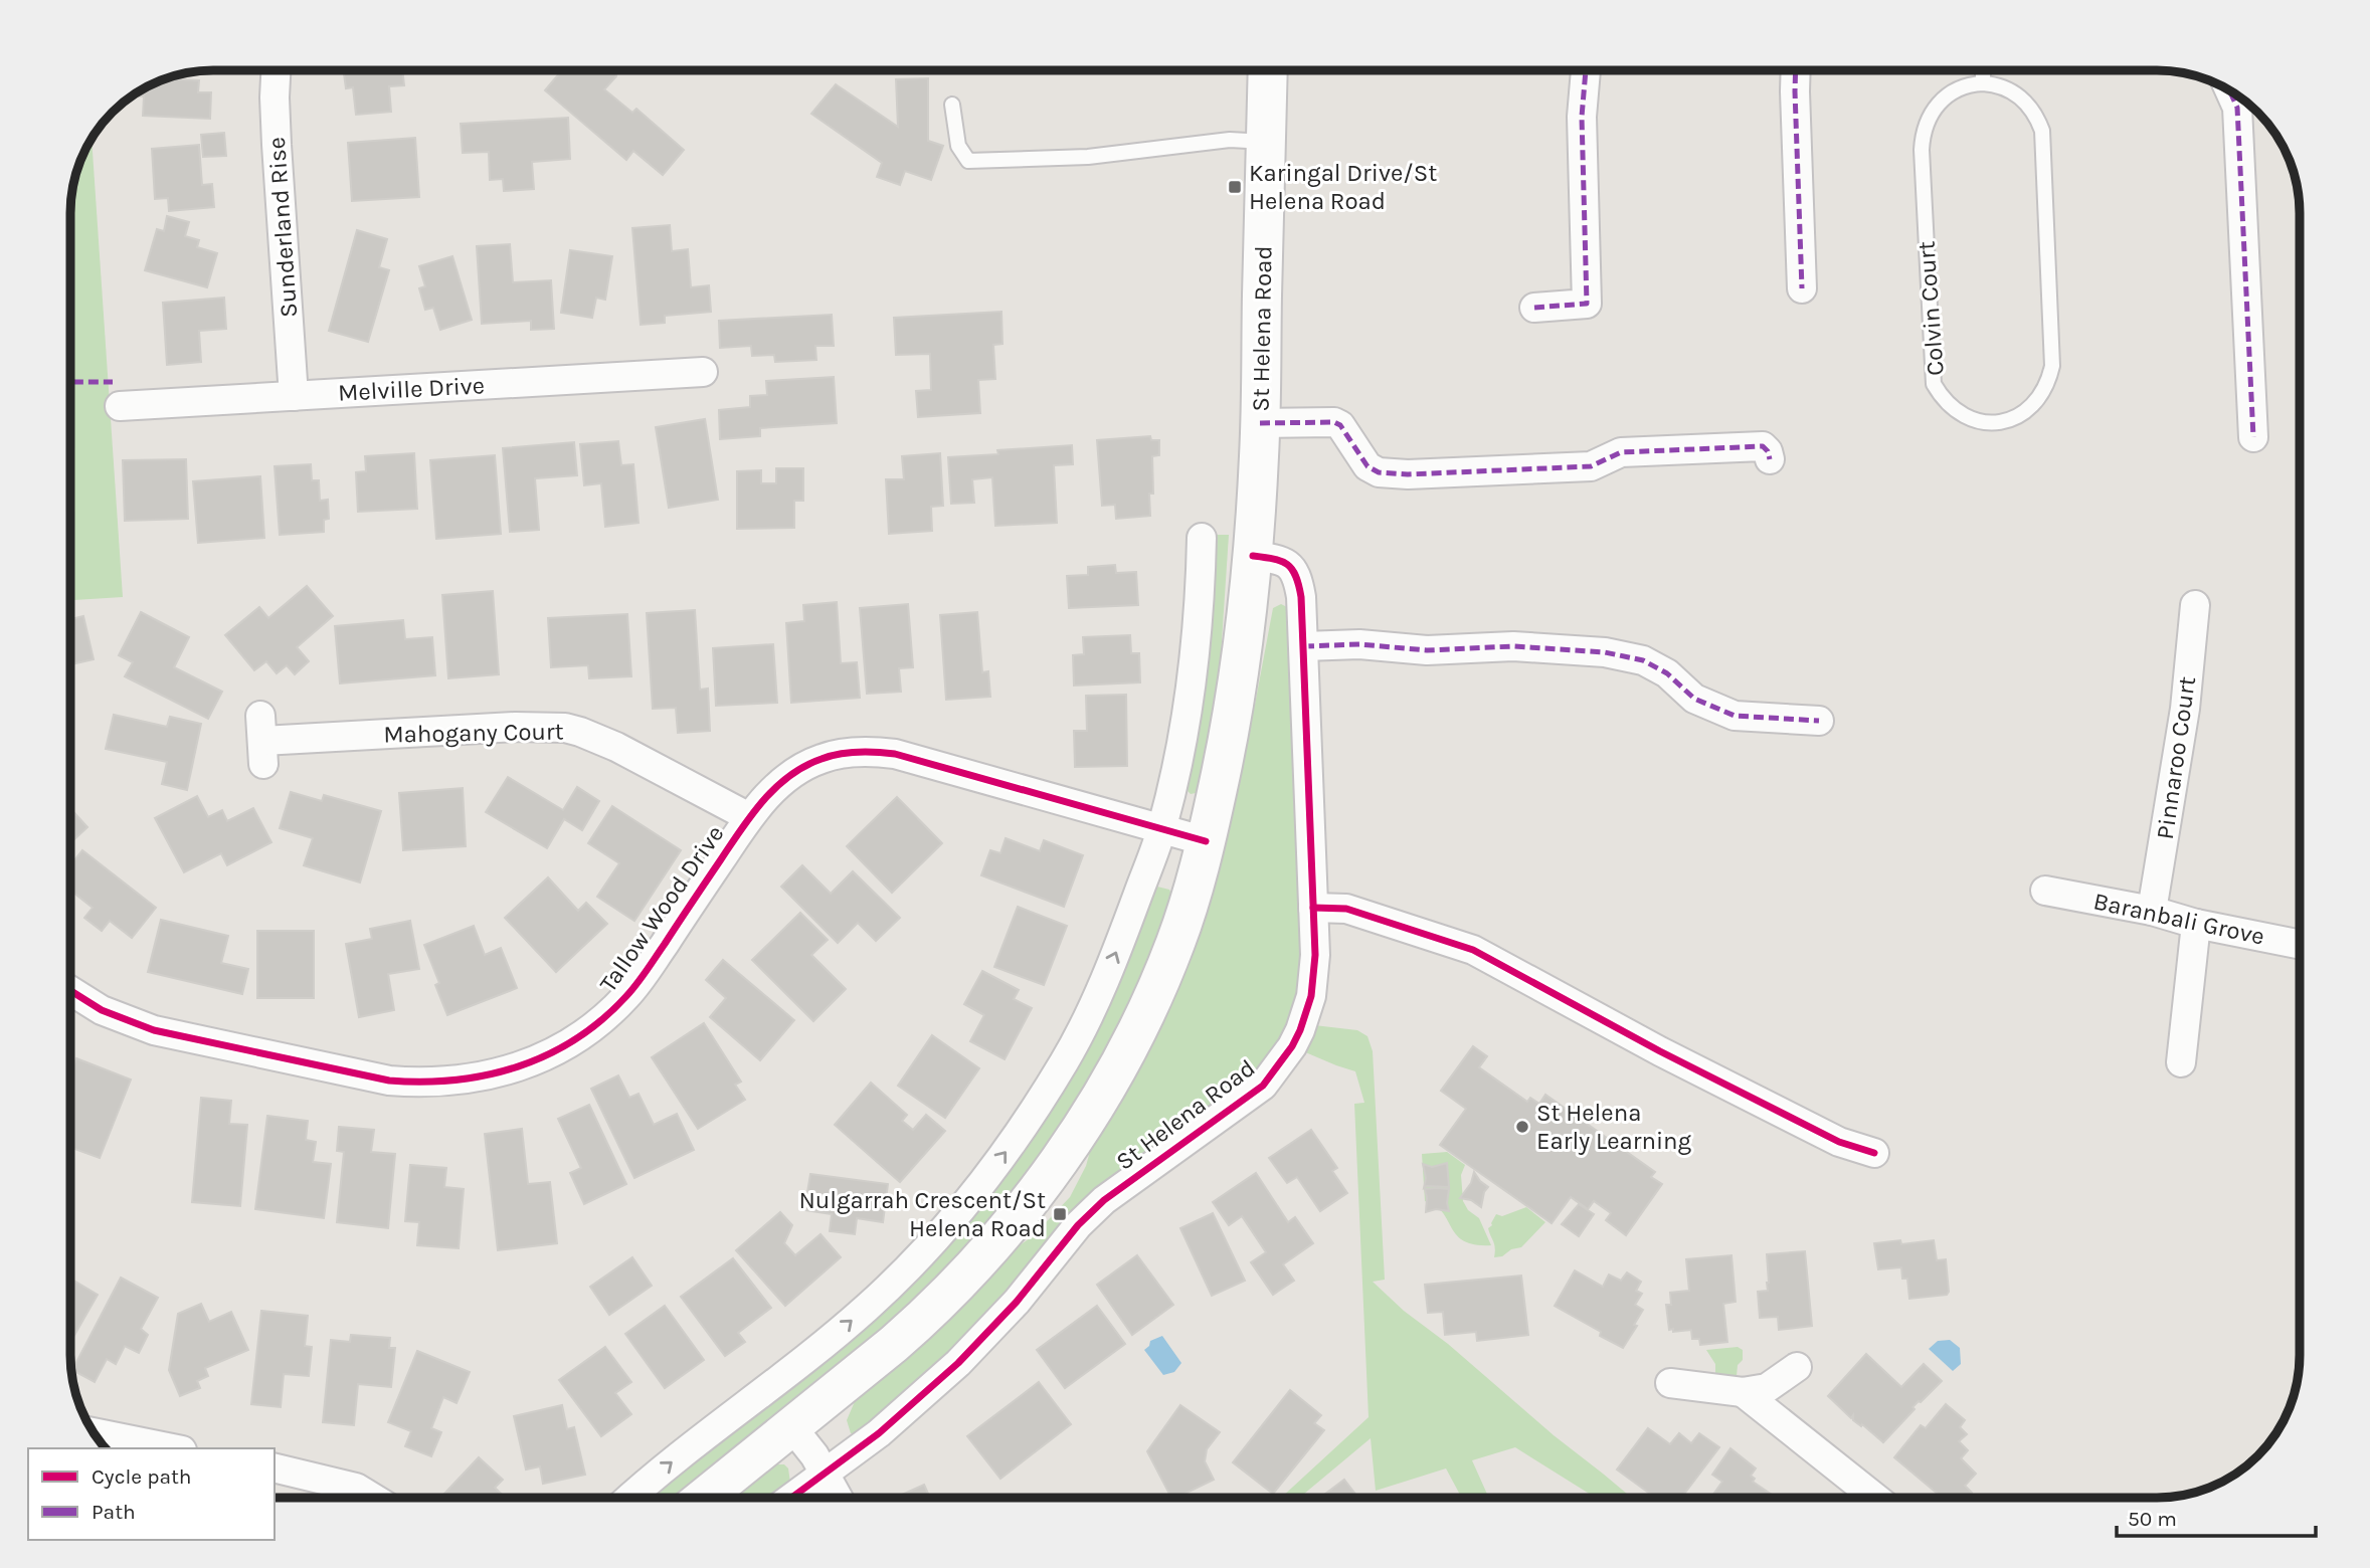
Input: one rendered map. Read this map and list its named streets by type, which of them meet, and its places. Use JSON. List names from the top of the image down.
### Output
{
  "streets": {
    "main road": ["St Helena Road"],
    "street": [
      "Sunderland Rise",
      "Melville Drive",
      "Mahogany Court",
      "Pinnaroo Court",
      "Tallow Wood Drive",
      "Baranbali Grove"
    ],
    "lane": ["Colvin Court"]
  },
  "crossings": [
    ["Sunderland Rise", "Melville Drive"],
    ["St Helena Road", "Tallow Wood Drive"],
    ["Mahogany Court", "Tallow Wood Drive"],
    ["Pinnaroo Court", "Baranbali Grove"]
  ],
  "places": {
    "transit": ["Karingal Drive/St Helena Road", "Nulgarrah Crescent/St Helena Road"],
    "other": ["St Helena Early Learning"]
  },
  "legend": ["Cycle path", "Path"],
  "scale_bar": "50 m"
}
